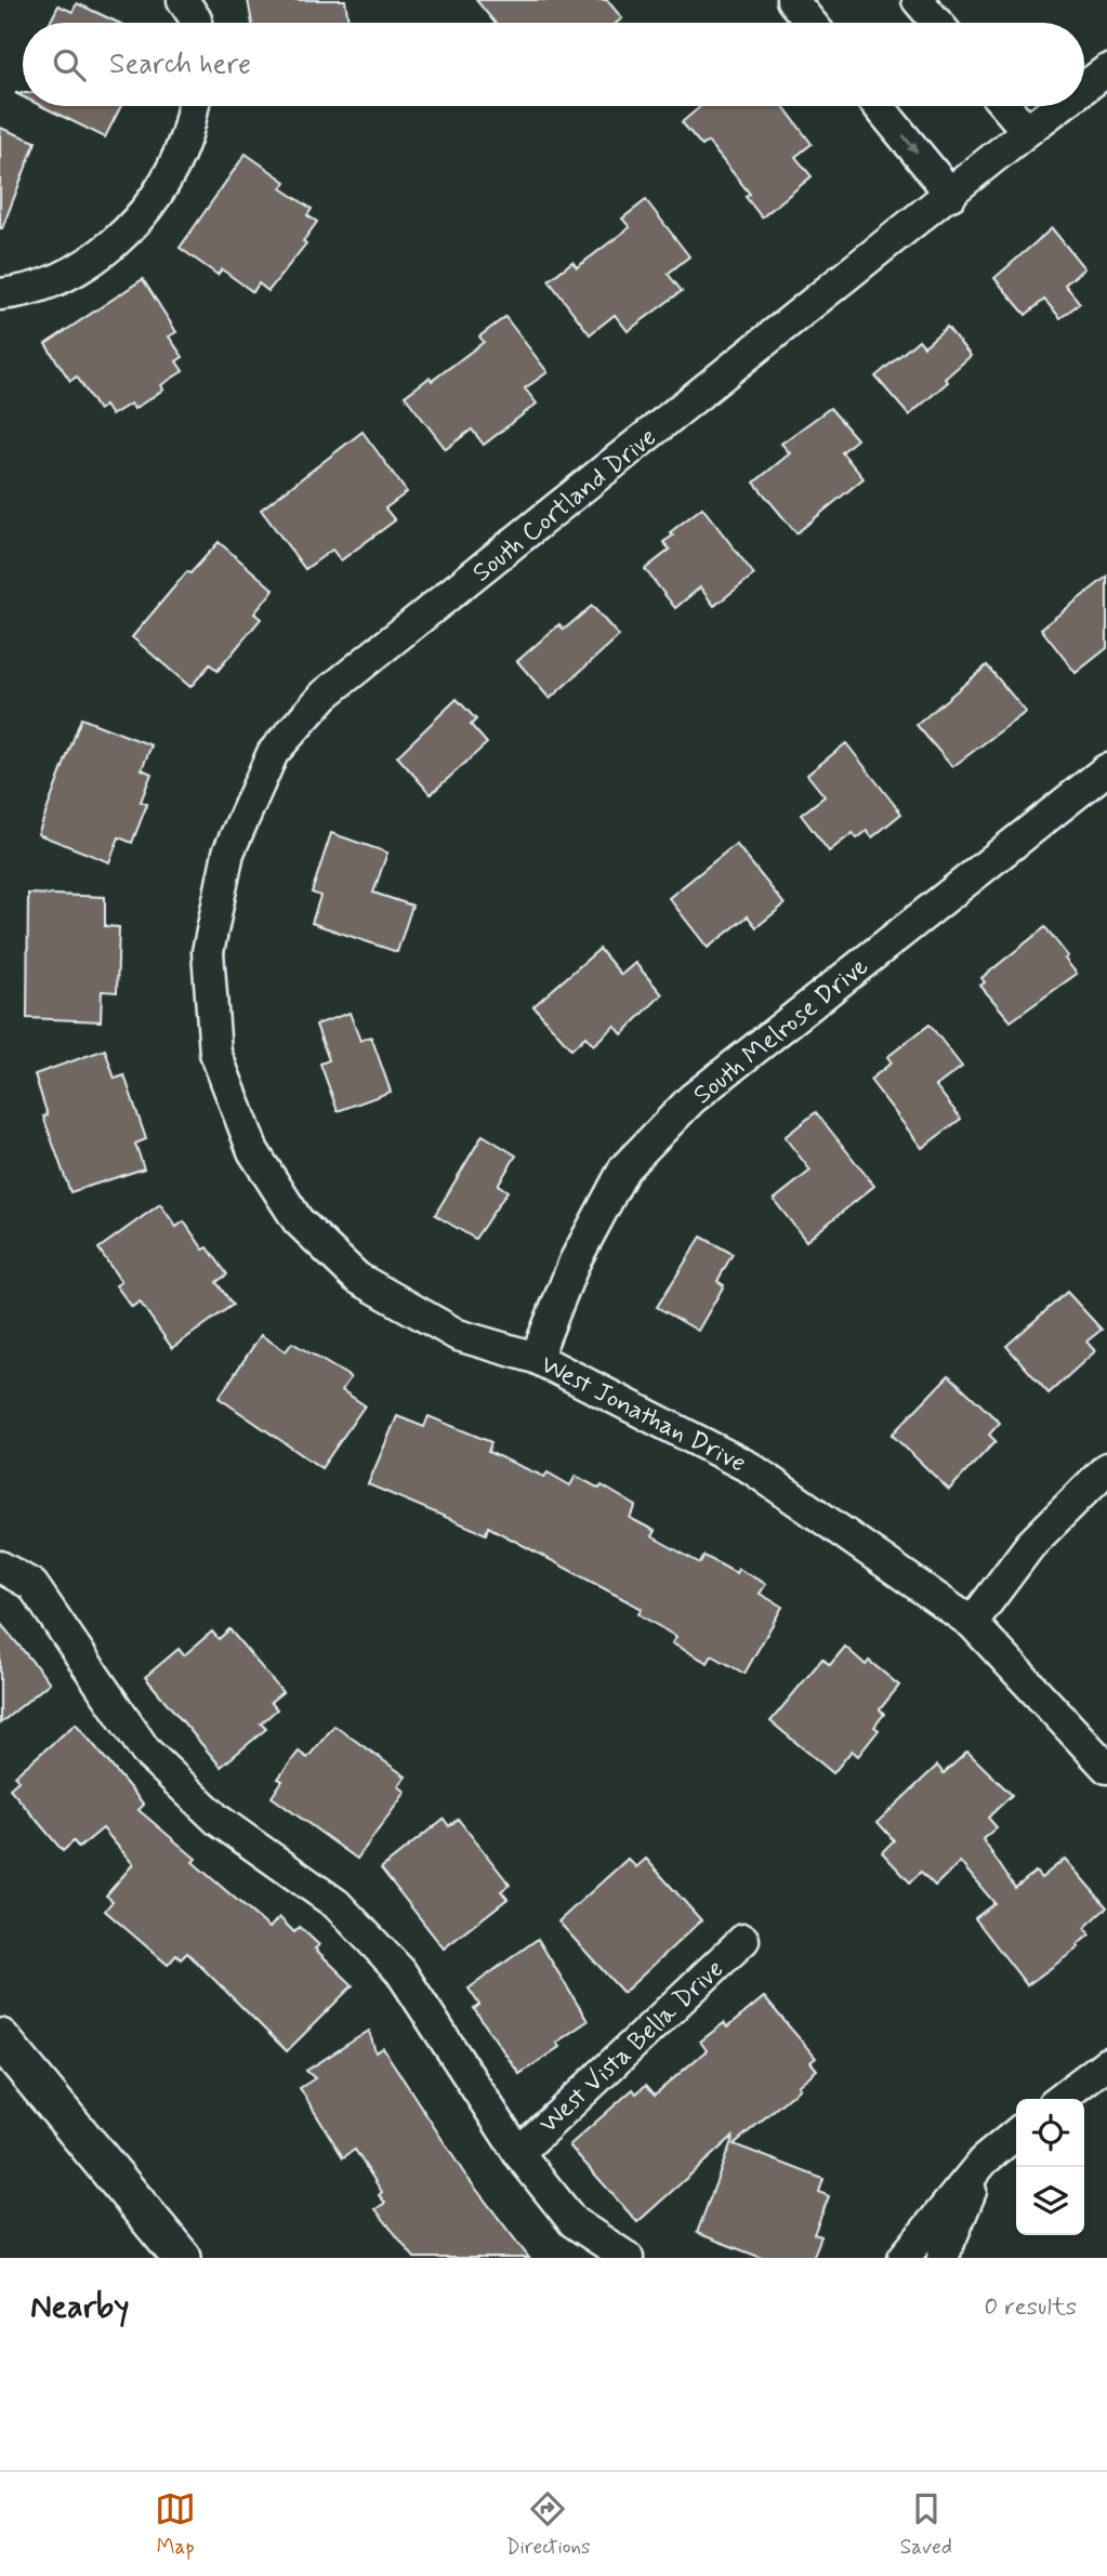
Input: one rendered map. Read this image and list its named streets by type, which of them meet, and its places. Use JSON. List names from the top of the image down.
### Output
{
  "streets": {
    "street": [
      "South Cortland Drive",
      "South Melrose Drive",
      "West Jonathan Drive",
      "West Vista Bella Drive"
    ]
  },
  "crossings": [
    ["South Cortland Drive", "West Jonathan Drive"],
    ["South Melrose Drive", "West Jonathan Drive"]
  ],
  "page": {
    "search": "Search here",
    "heading": ["Nearby", "0 results"],
    "nav": ["Map", "Directions", "Saved"]
  }
}
